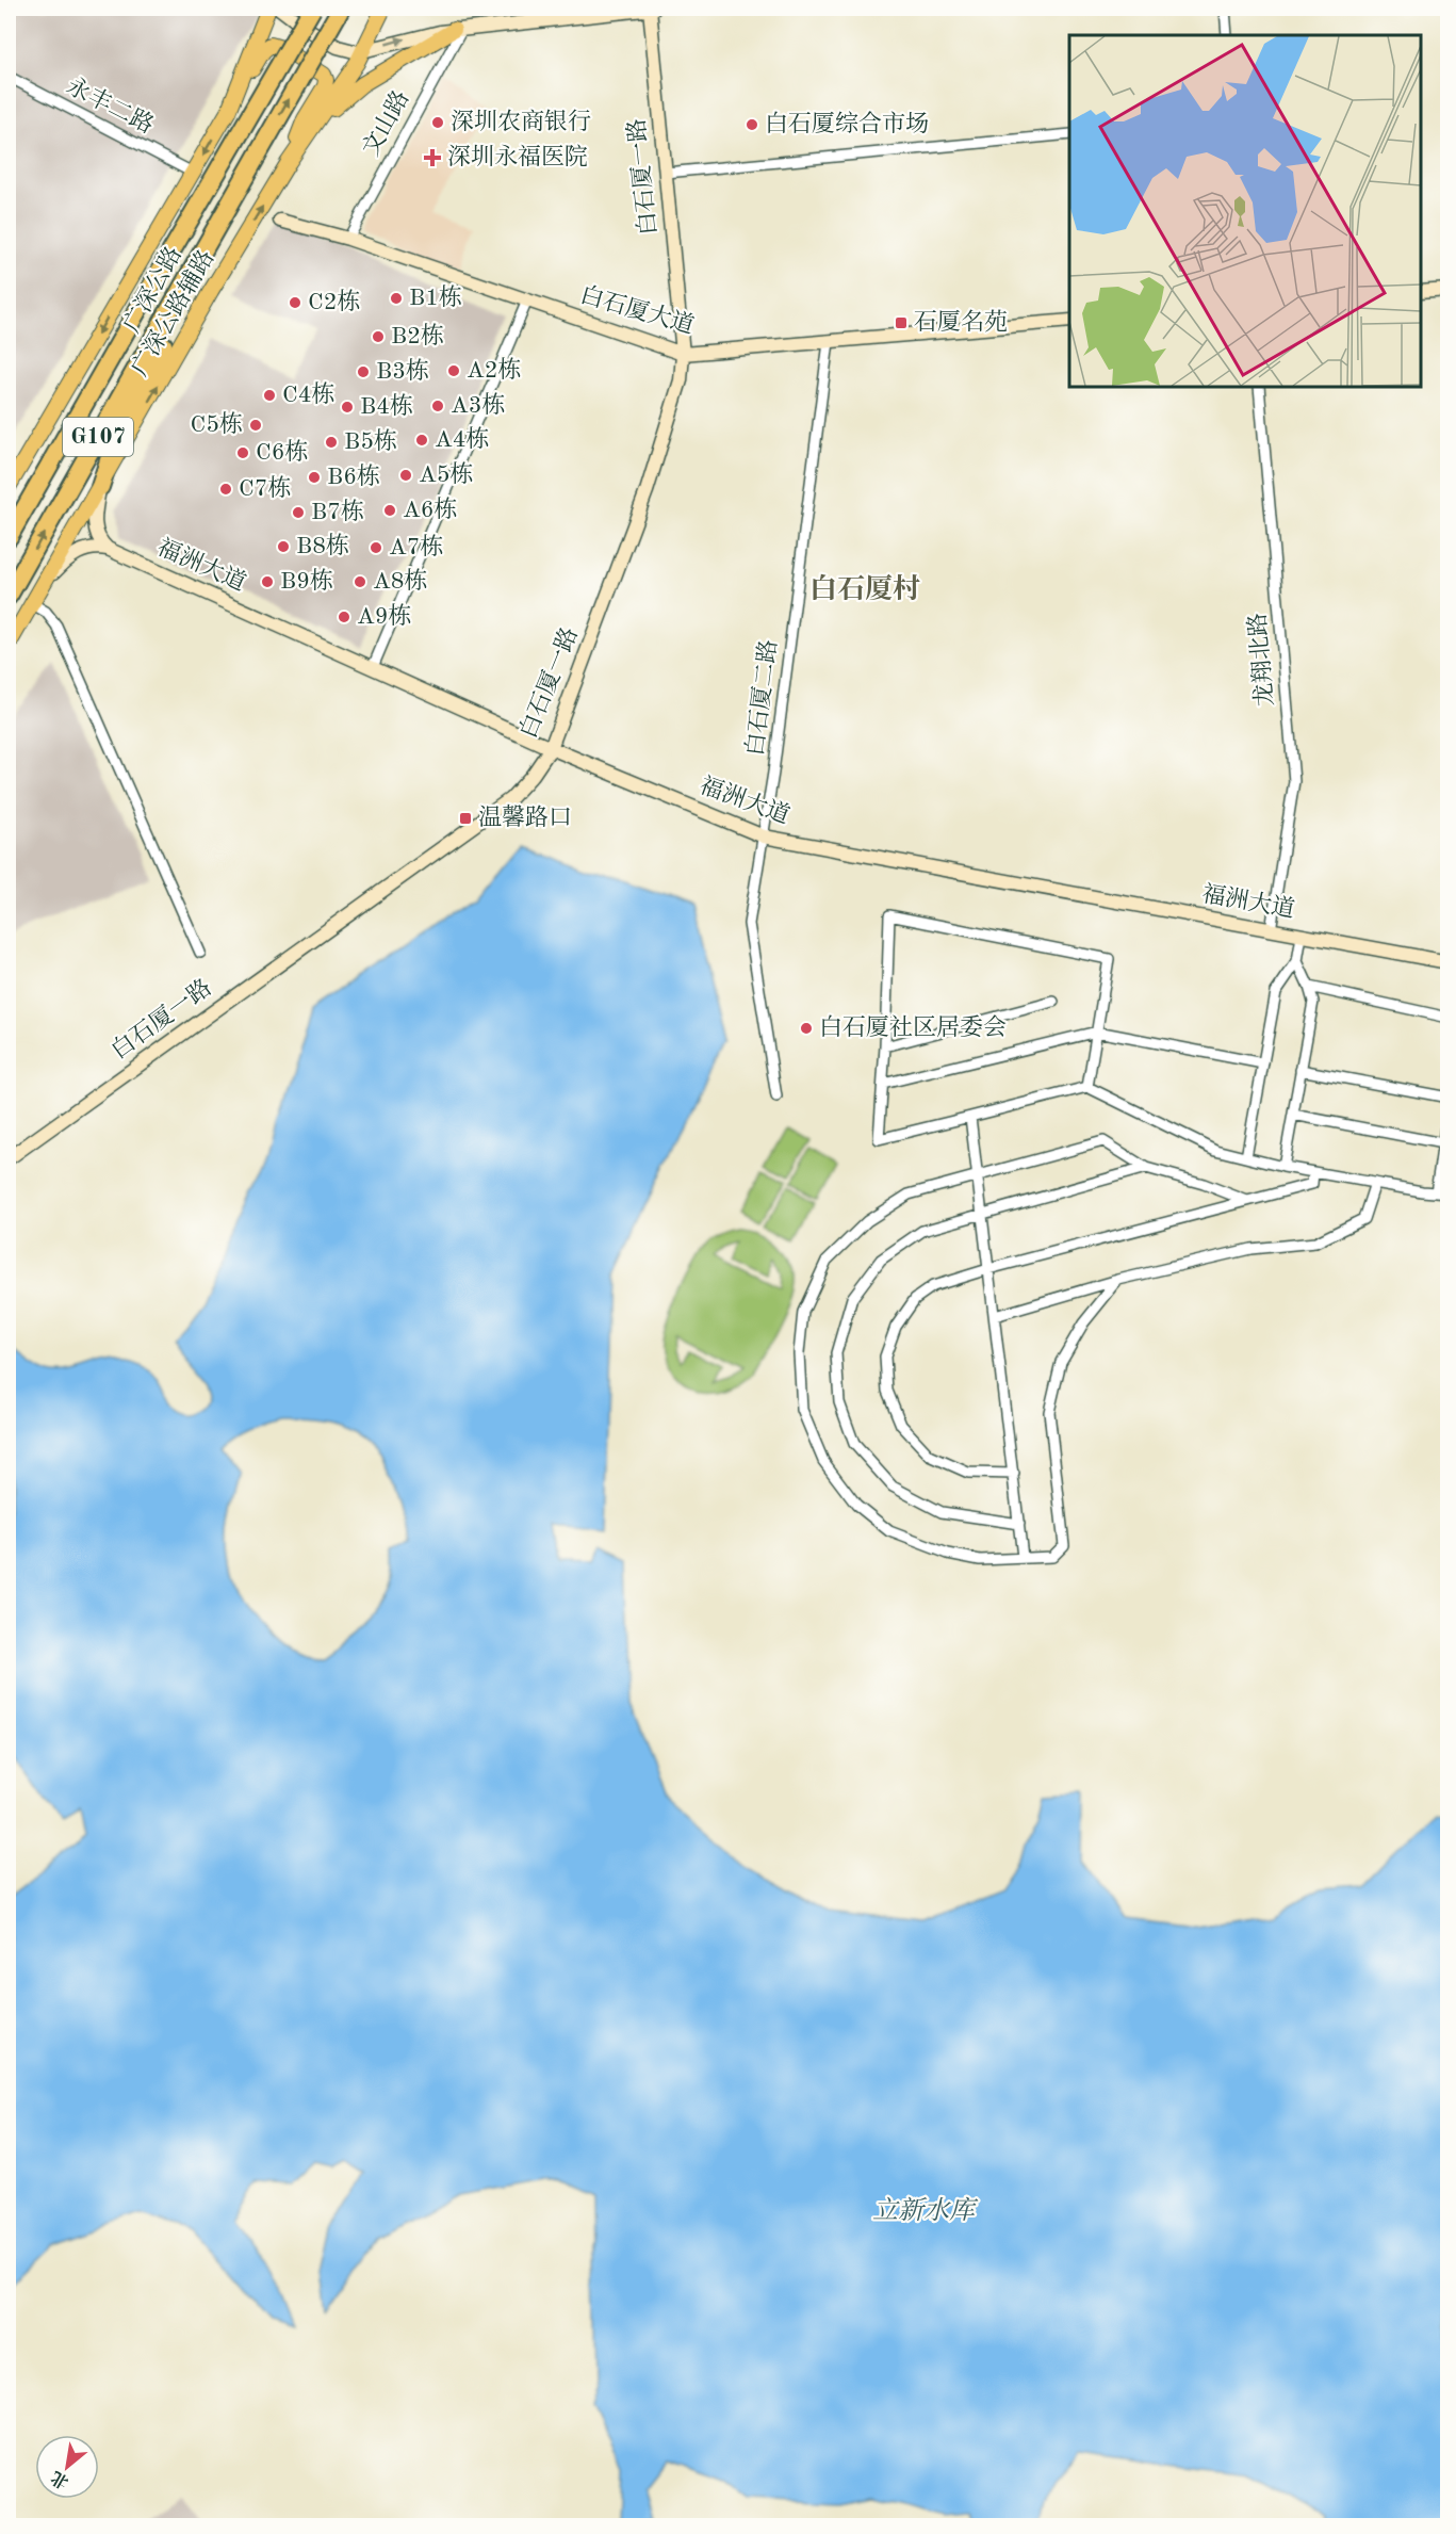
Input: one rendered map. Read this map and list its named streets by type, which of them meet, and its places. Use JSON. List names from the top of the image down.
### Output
{
  "streets": {
    "highway": ["广深公路", "G107"],
    "main road": ["广深公路辅路"],
    "street": [
      "永丰二路",
      "文山路",
      "白石厦一路",
      "白石厦大道",
      "福洲大道",
      "龙翔北路",
      "白石厦二路"
    ]
  },
  "crossings": [
    ["文山路", "白石厦大道"],
    ["白石厦一路", "白石厦大道"],
    ["白石厦一路", "福洲大道"],
    ["白石厦大道", "白石厦二路"],
    ["福洲大道", "龙翔北路"],
    ["福洲大道", "白石厦二路"]
  ],
  "districts": ["白石厦村"],
  "water": ["立新水库"],
  "places": {
    "other": [
      "深圳农商银行",
      "白石厦综合市场",
      "B1栋",
      "C2栋",
      "B2栋",
      "A2栋",
      "B3栋",
      "C4栋",
      "A3栋",
      "B4栋",
      "C5栋",
      "A4栋",
      "B5栋",
      "C6栋",
      "A5栋",
      "B6栋",
      "C7栋",
      "A6栋",
      "B7栋",
      "B8栋",
      "A7栋",
      "B9栋",
      "A8栋",
      "A9栋",
      "白石厦社区居委会"
    ],
    "health": ["深圳永福医院"],
    "transit": ["石厦名苑", "温馨路口"]
  },
  "north": "bottom left"
}
